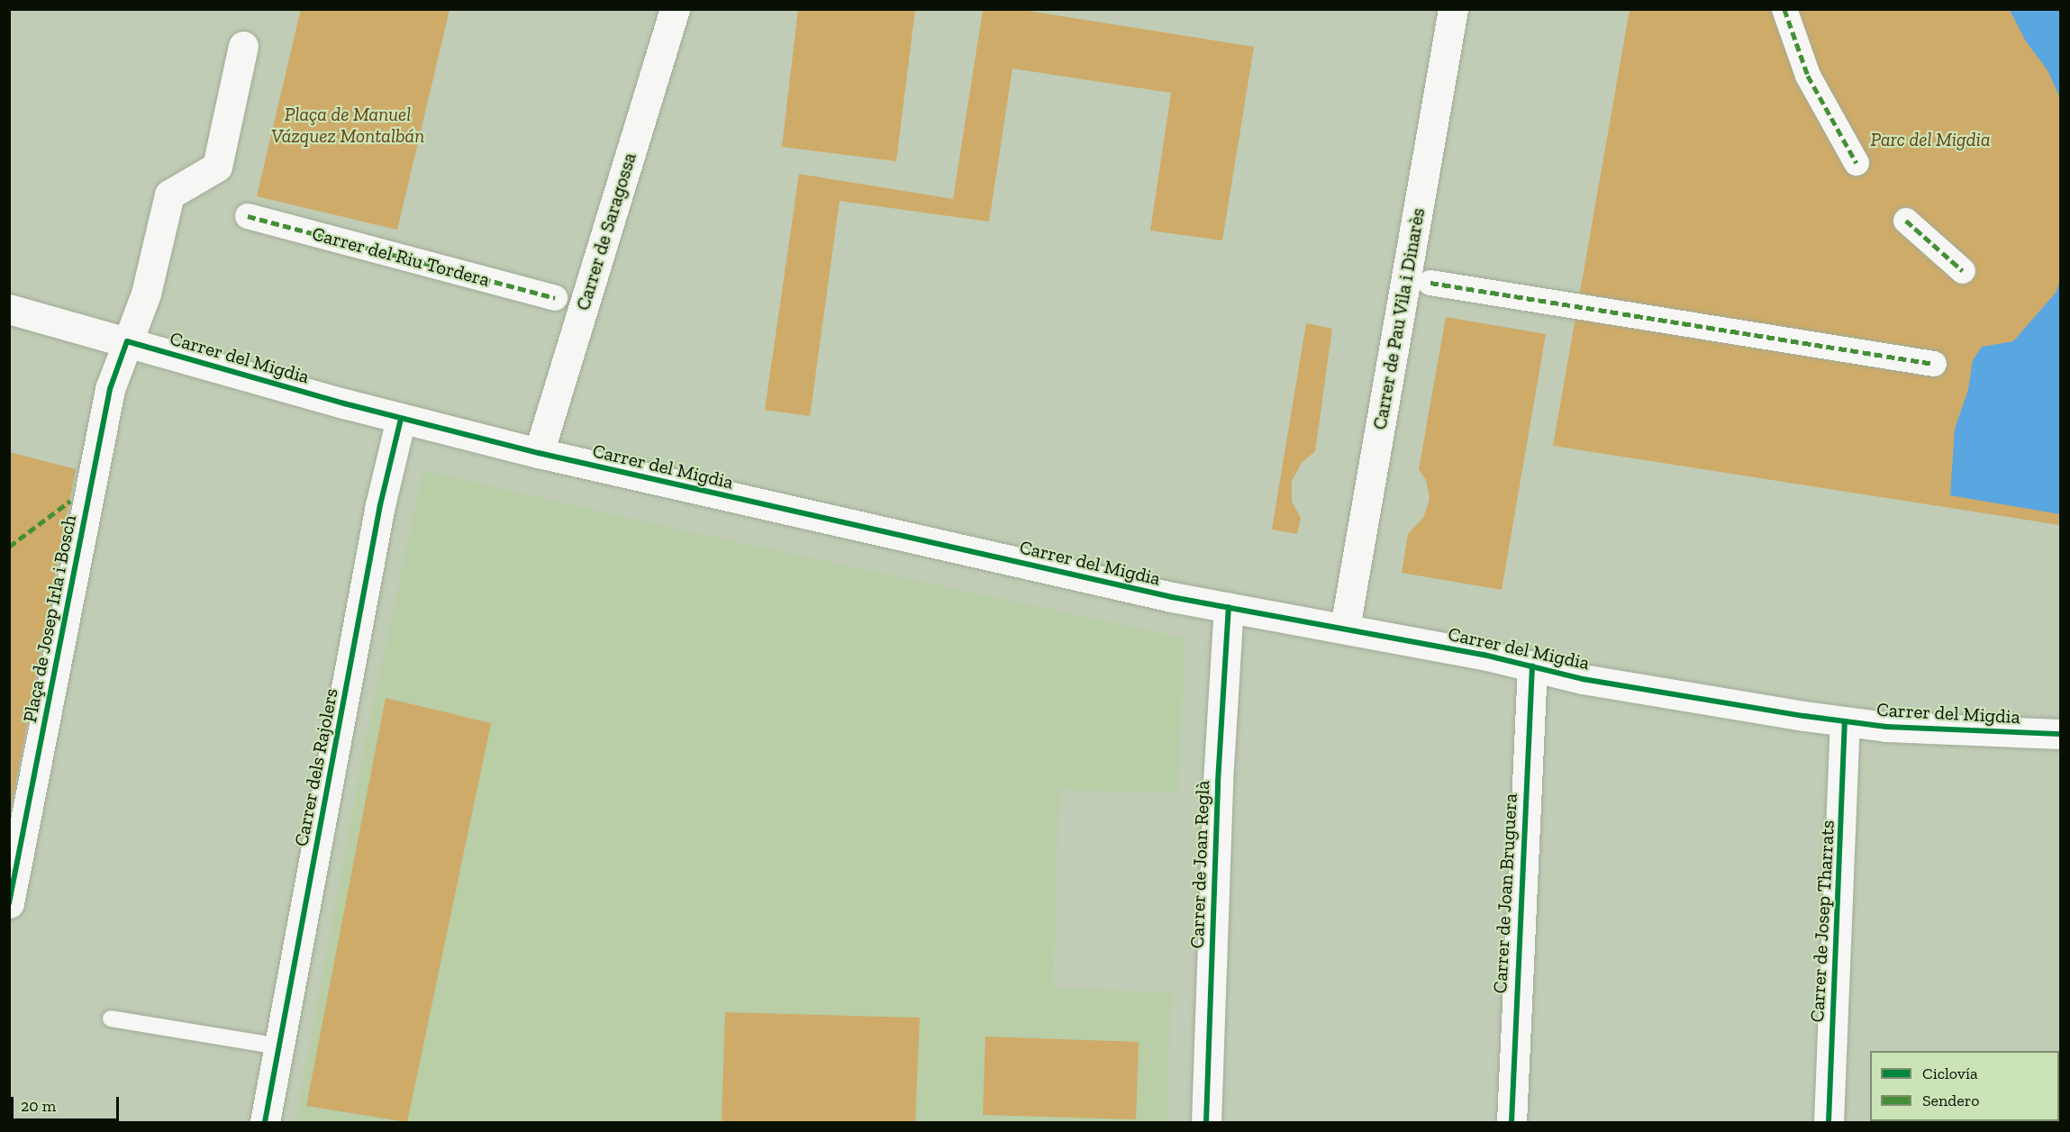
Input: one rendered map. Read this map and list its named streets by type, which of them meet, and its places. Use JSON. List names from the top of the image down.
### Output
{
  "streets": {
    "street": [
      "Carrer de Saragossa",
      "Carrer del Riu Tordera",
      "Carrer de Pau Vila i Dinarès",
      "Carrer del Migdia",
      "Plaça de Josep Irla i Bosch",
      "Carrer dels Rajolers",
      "Carrer de Joan Reglà",
      "Carrer de Joan Bruguera",
      "Carrer de Josep Tharrats"
    ]
  },
  "crossings": [
    ["Carrer de Saragossa", "Carrer del Migdia"],
    ["Carrer de Pau Vila i Dinarès", "Carrer del Migdia"],
    ["Carrer del Migdia", "Plaça de Josep Irla i Bosch"],
    ["Carrer del Migdia", "Carrer dels Rajolers"],
    ["Carrer del Migdia", "Carrer de Joan Reglà"],
    ["Carrer del Migdia", "Carrer de Joan Bruguera"],
    ["Carrer del Migdia", "Carrer de Josep Tharrats"]
  ],
  "parks": ["Plaça de Manuel Vázquez Montalbán", "Parc del Migdia"],
  "legend": ["Ciclovía", "Sendero"],
  "scale_bar": "20 m"
}
